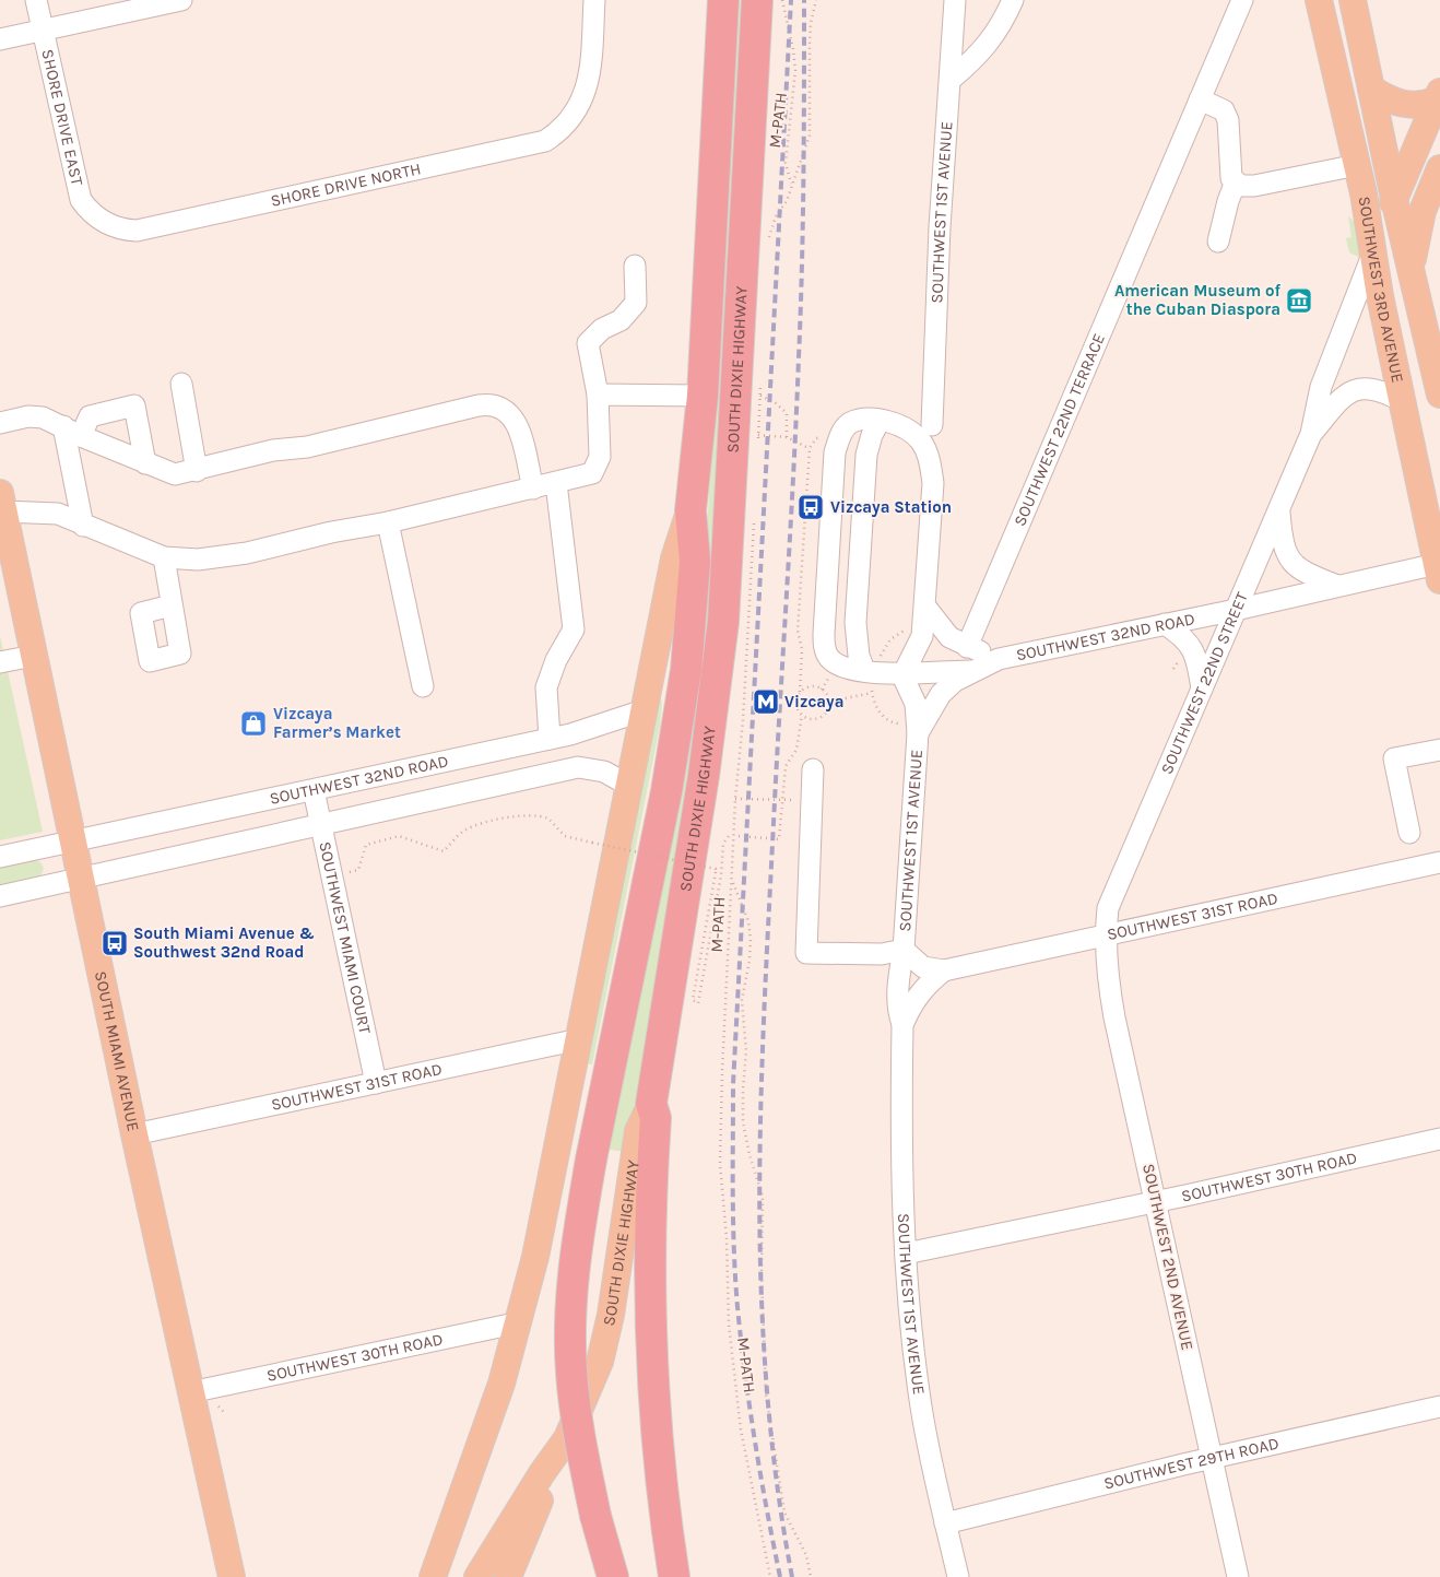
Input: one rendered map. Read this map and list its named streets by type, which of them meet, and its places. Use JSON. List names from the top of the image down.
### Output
{
  "streets": {
    "highway": ["SOUTH DIXIE HIGHWAY"],
    "main road": ["SOUTHWEST 3RD AVENUE", "SOUTHWEST 22ND STREET", "SOUTH MIAMI AVENUE"],
    "street": [
      "SHORE DRIVE EAST",
      "SHORE DRIVE NORTH",
      "SOUTHWEST 1ST AVENUE",
      "SOUTHWEST 22ND TERRACE",
      "SOUTHWEST 32ND ROAD",
      "SOUTHWEST 31ST ROAD",
      "SOUTHWEST MIAMI COURT",
      "SOUTHWEST 30TH ROAD",
      "SOUTHWEST 2ND AVENUE",
      "SOUTHWEST 29TH ROAD"
    ],
    "path": ["M-PATH"]
  },
  "crossings": [
    ["SHORE DRIVE EAST", "SHORE DRIVE NORTH"],
    ["SOUTHWEST 1ST AVENUE", "SOUTHWEST 32ND ROAD"],
    ["SOUTHWEST 1ST AVENUE", "SOUTHWEST 31ST ROAD"],
    ["SOUTHWEST 1ST AVENUE", "SOUTHWEST 30TH ROAD"],
    ["SOUTHWEST 1ST AVENUE", "SOUTHWEST 29TH ROAD"],
    ["SOUTHWEST 3RD AVENUE", "SOUTHWEST 32ND ROAD"],
    ["SOUTHWEST 3RD AVENUE", "SOUTHWEST 22ND STREET"],
    ["SOUTHWEST 22ND TERRACE", "SOUTHWEST 32ND ROAD"],
    ["SOUTHWEST 32ND ROAD", "SOUTHWEST 22ND STREET"],
    ["SOUTHWEST 32ND ROAD", "SOUTHWEST MIAMI COURT"],
    ["SOUTHWEST 32ND ROAD", "SOUTH MIAMI AVENUE"],
    ["SOUTHWEST 22ND STREET", "SOUTHWEST 31ST ROAD"],
    ["SOUTHWEST 22ND STREET", "SOUTHWEST 2ND AVENUE"],
    ["SOUTHWEST 31ST ROAD", "SOUTHWEST MIAMI COURT"],
    ["SOUTHWEST 31ST ROAD", "SOUTH MIAMI AVENUE"],
    ["SOUTHWEST 31ST ROAD", "SOUTHWEST 2ND AVENUE"],
    ["SOUTH MIAMI AVENUE", "SOUTHWEST 30TH ROAD"],
    ["SOUTHWEST 30TH ROAD", "SOUTHWEST 2ND AVENUE"],
    ["SOUTHWEST 2ND AVENUE", "SOUTHWEST 29TH ROAD"]
  ],
  "places": {
    "museum": ["American Museum of the Cuban Diaspora"],
    "bus stop": ["Vizcaya Station", "South Miami Avenue & Southwest 32nd Road"],
    "metro station": ["Vizcaya"],
    "shop": ["Vizcaya Farmer’s Market"]
  }
}
